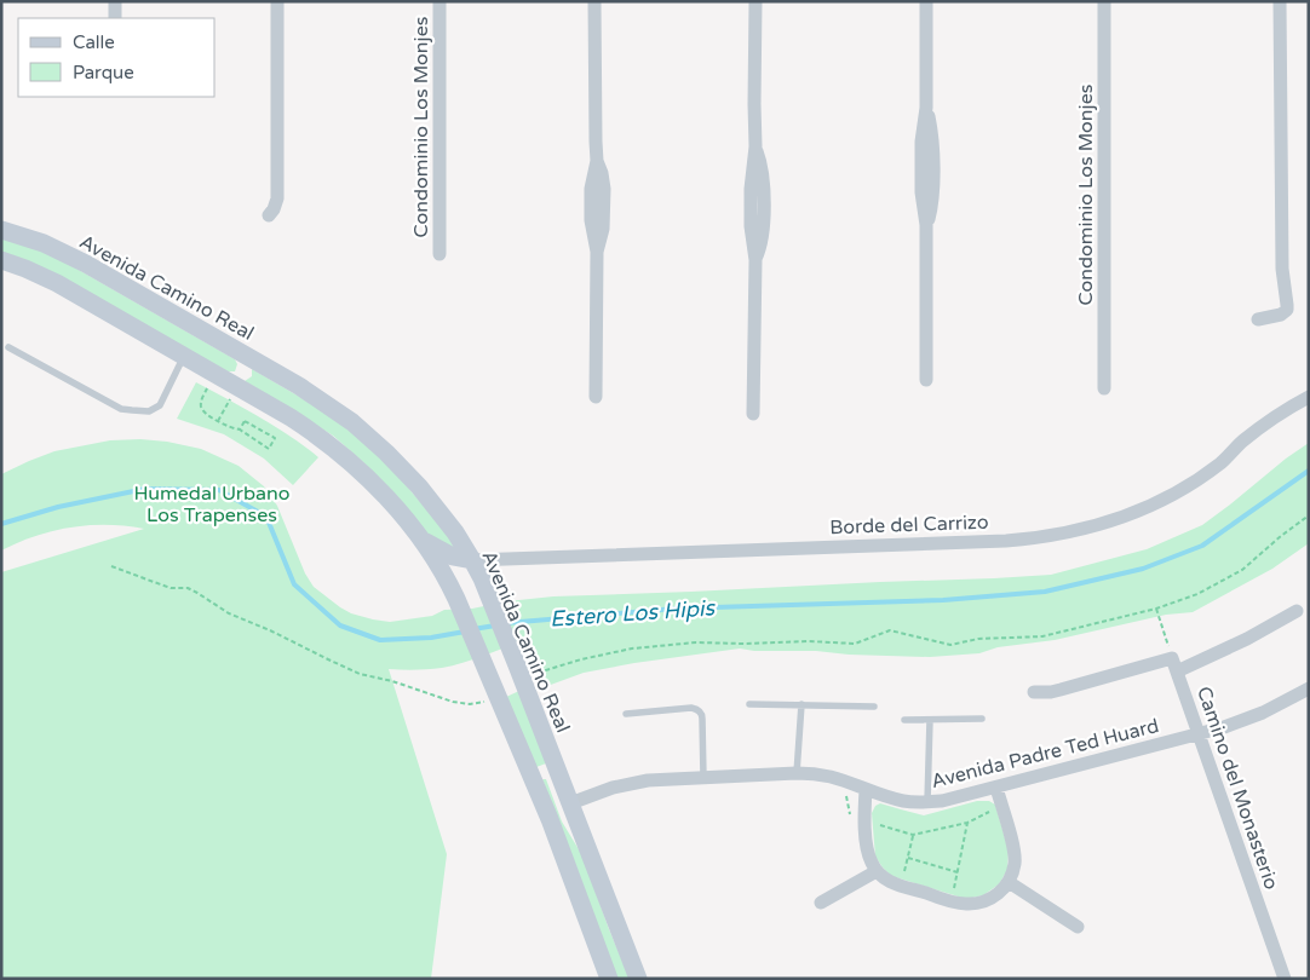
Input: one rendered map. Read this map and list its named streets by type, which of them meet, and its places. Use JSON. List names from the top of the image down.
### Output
{
  "streets": {
    "main road": ["Avenida Camino Real"],
    "street": [
      "Condominio Los Monjes",
      "Borde del Carrizo",
      "Avenida Padre Ted Huard",
      "Camino del Monasterio"
    ]
  },
  "crossings": [
    ["Avenida Camino Real", "Borde del Carrizo"],
    ["Avenida Camino Real", "Avenida Padre Ted Huard"],
    ["Avenida Padre Ted Huard", "Camino del Monasterio"]
  ],
  "water": ["Estero Los Hipis"],
  "parks": ["Humedal Urbano Los Trapenses"],
  "legend": ["Calle", "Parque"]
}
